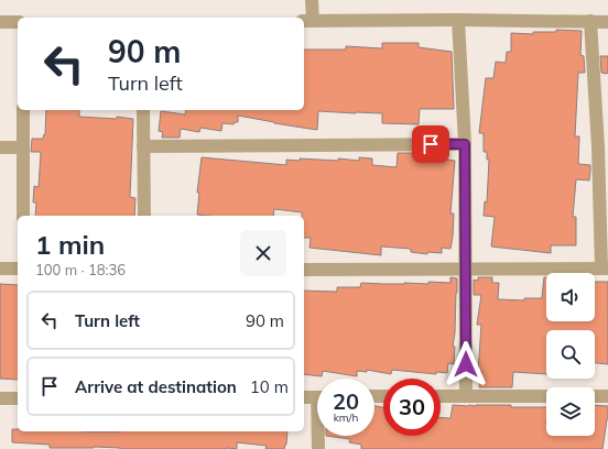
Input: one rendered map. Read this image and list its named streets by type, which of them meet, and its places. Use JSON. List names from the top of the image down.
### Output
{
  "page": {
    "turn": ["90 m", "Turn left"],
    "heading": ["1 min", "100 m · 18:36"],
    "list": [
      {
        "name": "Turn left",
        "value": "90 m"
      },
      {
        "name": "Arrive at destination",
        "value": "10 m"
      }
    ],
    "speed": "20 km/h",
    "limit": "30"
  }
}
